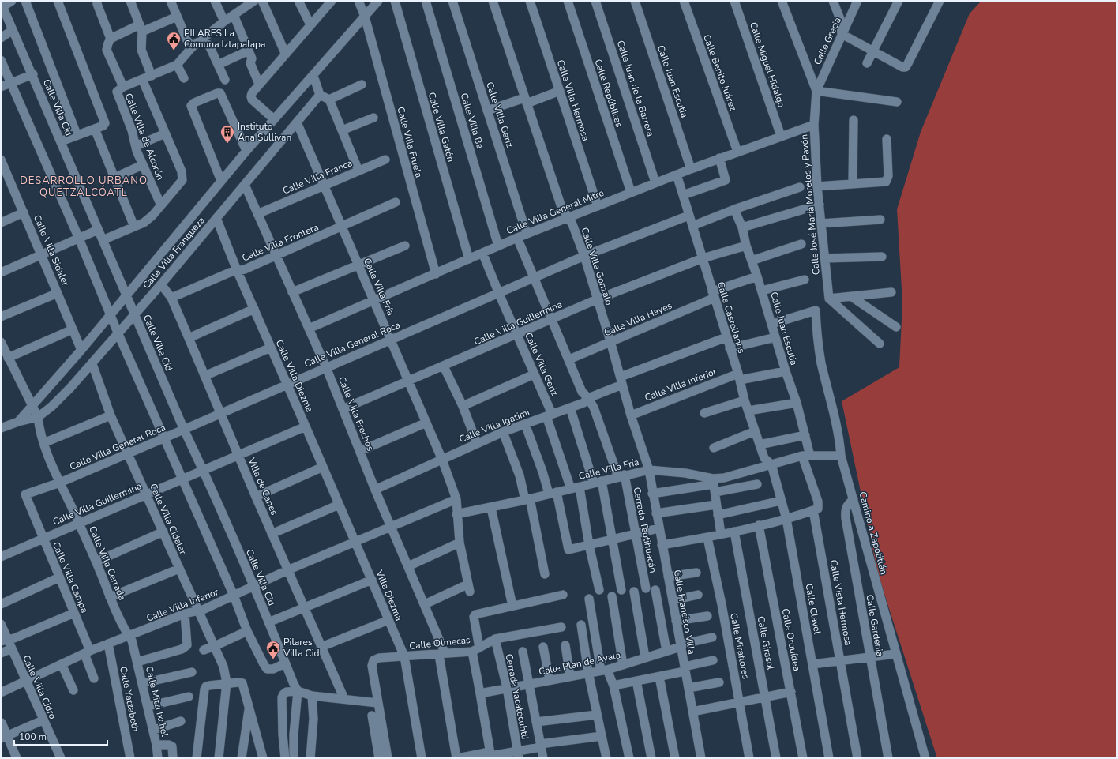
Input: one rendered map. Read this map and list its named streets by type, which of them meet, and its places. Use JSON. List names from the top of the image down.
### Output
{
  "streets": {
    "street": [
      "Calle Grecia",
      "Calle Miguel Hidalgo",
      "Calle Benito Juárez",
      "Calle Juan Escutia",
      "Calle Juan de la Barrera",
      "Calle Repúblicas",
      "Calle Villa Hermosa",
      "Calle Villa Cid",
      "Calle Villa Geriz",
      "Calle Villa Ba",
      "Calle Villa Gatón",
      "Calle Villa de Alcorón",
      "Calle Villa Fruela",
      "Calle Villa Franca",
      "Calle José María Morelos y Pavón",
      "Calle Villa General Mitre",
      "Calle Villa Frontera",
      "Calle Villa Sidaler",
      "Calle Villa Franqueza",
      "Calle Villa Gonzalo",
      "Calle Villa Fría",
      "Calle Castellanos",
      "Calle Villa Hayes",
      "Calle Villa Guillermina",
      "Calle Villa General Roca",
      "Calle Villa Diezma",
      "Calle Villa Inferior",
      "Calle Villa Frechos",
      "Calle Villa Igatimi",
      "Villa de Canes",
      "Calle Villa Cidaler",
      "Cerrada Teotihuacán",
      "Camino a Zapotitlán",
      "Calle Villa Cerrada",
      "Calle Villa Campa",
      "Villa Diezma",
      "Calle Vista Hermosa",
      "Calle Clavel",
      "Calle Francisco Villa",
      "Calle Gardenia",
      "Calle Orquídea",
      "Calle Olmecas",
      "Calle Girasol",
      "Calle Miraflores",
      "Calle Plan de Ayala",
      "Calle Villa Cidro",
      "Cerrada Yacatecuhtli",
      "Calle Yatzabeth",
      "Calle Mitzi Ixchel"
    ]
  },
  "crossings": [
    ["Calle Grecia", "Calle José María Morelos y Pavón"],
    ["Calle Miguel Hidalgo", "Calle Villa General Mitre"],
    ["Calle Benito Juárez", "Calle Villa General Mitre"],
    ["Calle Juan Escutia", "Calle Villa General Mitre"],
    ["Calle Juan Escutia", "Calle Villa Fría"],
    ["Calle Juan Escutia", "Calle Villa Hayes"],
    ["Calle Juan Escutia", "Calle Villa Guillermina"],
    ["Calle Juan Escutia", "Calle Villa Inferior"],
    ["Calle Juan Escutia", "Camino a Zapotitlán"],
    ["Calle Juan Escutia", "Calle Vista Hermosa"],
    ["Calle Juan de la Barrera", "Calle Villa General Mitre"],
    ["Calle Repúblicas", "Calle Villa General Mitre"],
    ["Calle Villa Hermosa", "Calle Villa General Mitre"],
    ["Calle Villa Cid", "Calle Villa Franqueza"],
    ["Calle Villa Cid", "Calle Villa Guillermina"],
    ["Calle Villa Cid", "Calle Villa General Roca"],
    ["Calle Villa Cid", "Calle Villa Inferior"],
    ["Calle Villa Geriz", "Calle Villa General Mitre"],
    ["Calle Villa Geriz", "Calle Villa Fría"],
    ["Calle Villa Geriz", "Calle Villa Guillermina"],
    ["Calle Villa Geriz", "Calle Villa General Roca"],
    ["Calle Villa Geriz", "Calle Villa Igatimi"],
    ["Calle Villa Ba", "Calle Villa General Mitre"],
    ["Calle Villa Gatón", "Calle Villa General Mitre"],
    ["Calle Villa Fruela", "Calle Villa General Mitre"],
    ["Calle Villa Fruela", "Calle Villa Franqueza"],
    ["Calle Villa Franca", "Calle Villa Fría"],
    ["Calle Villa Franca", "Calle Villa Frechos"],
    ["Calle José María Morelos y Pavón", "Calle Villa General Mitre"],
    ["Calle Villa General Mitre", "Calle Villa Gonzalo"],
    ["Calle Villa General Mitre", "Calle Villa Fría"],
    ["Calle Villa General Mitre", "Calle Castellanos"],
    ["Calle Villa General Mitre", "Calle Villa Frechos"],
    ["Calle Villa Frontera", "Calle Villa Fría"],
    ["Calle Villa Frontera", "Calle Villa Diezma"],
    ["Calle Villa Frontera", "Calle Villa Frechos"],
    ["Calle Villa Frontera", "Villa de Canes"],
    ["Calle Villa Sidaler", "Calle Villa Franqueza"],
    ["Calle Villa Franqueza", "Calle Villa Fría"],
    ["Calle Villa Franqueza", "Calle Villa Diezma"],
    ["Calle Villa Franqueza", "Calle Villa Frechos"],
    ["Calle Villa Franqueza", "Villa de Canes"],
    ["Calle Villa Franqueza", "Calle Villa Cidaler"],
    ["Calle Villa Franqueza", "Calle Villa Cerrada"],
    ["Calle Villa Gonzalo", "Calle Villa Fría"],
    ["Calle Villa Gonzalo", "Calle Villa Hayes"],
    ["Calle Villa Gonzalo", "Calle Villa Guillermina"],
    ["Calle Villa Gonzalo", "Calle Villa General Roca"],
    ["Calle Villa Gonzalo", "Calle Villa Inferior"],
    ["Calle Villa Gonzalo", "Calle Villa Igatimi"],
    ["Calle Villa Gonzalo", "Calle Francisco Villa"],
    ["Calle Villa Fría", "Calle Castellanos"],
    ["Calle Villa Fría", "Calle Villa Guillermina"],
    ["Calle Villa Fría", "Calle Villa General Roca"],
    ["Calle Villa Fría", "Calle Villa Inferior"],
    ["Calle Villa Fría", "Calle Villa Frechos"],
    ["Calle Villa Fría", "Calle Villa Igatimi"],
    ["Calle Villa Fría", "Cerrada Teotihuacán"],
    ["Calle Villa Fría", "Camino a Zapotitlán"],
    ["Calle Villa Fría", "Calle Vista Hermosa"],
    ["Calle Villa Fría", "Calle Clavel"],
    ["Calle Villa Fría", "Calle Francisco Villa"],
    ["Calle Castellanos", "Calle Villa Hayes"],
    ["Calle Castellanos", "Calle Villa Guillermina"],
    ["Calle Castellanos", "Calle Villa General Roca"],
    ["Calle Castellanos", "Calle Villa Inferior"],
    ["Calle Castellanos", "Calle Villa Igatimi"],
    ["Calle Castellanos", "Calle Clavel"],
    ["Calle Villa Guillermina", "Calle Villa Diezma"],
    ["Calle Villa Guillermina", "Calle Villa Frechos"],
    ["Calle Villa Guillermina", "Villa de Canes"],
    ["Calle Villa Guillermina", "Calle Villa Cidaler"],
    ["Calle Villa Guillermina", "Calle Villa Cerrada"],
    ["Calle Villa Guillermina", "Calle Villa Campa"],
    ["Calle Villa General Roca", "Calle Villa Diezma"],
    ["Calle Villa General Roca", "Calle Villa Frechos"],
    ["Calle Villa General Roca", "Villa de Canes"],
    ["Calle Villa General Roca", "Calle Villa Cidaler"],
    ["Calle Villa General Roca", "Calle Villa Cerrada"],
    ["Calle Villa General Roca", "Calle Villa Campa"],
    ["Calle Villa Diezma", "Calle Villa Inferior"],
    ["Calle Villa Diezma", "Villa Diezma"],
    ["Calle Villa Inferior", "Calle Villa Frechos"],
    ["Calle Villa Inferior", "Villa de Canes"],
    ["Calle Villa Inferior", "Calle Villa Cidaler"],
    ["Calle Villa Inferior", "Calle Villa Cerrada"],
    ["Calle Villa Inferior", "Calle Villa Campa"],
    ["Calle Villa Inferior", "Villa Diezma"],
    ["Calle Villa Inferior", "Calle Villa Cidro"],
    ["Calle Villa Inferior", "Calle Yatzabeth"],
    ["Calle Villa Inferior", "Calle Mitzi Ixchel"],
    ["Calle Villa Frechos", "Calle Villa Igatimi"],
    ["Calle Villa Frechos", "Calle Olmecas"],
    ["Calle Villa Igatimi", "Cerrada Teotihuacán"],
    ["Camino a Zapotitlán", "Calle Gardenia"],
    ["Calle Villa Cerrada", "Calle Mitzi Ixchel"],
    ["Villa Diezma", "Calle Olmecas"],
    ["Calle Francisco Villa", "Calle Plan de Ayala"],
    ["Calle Olmecas", "Cerrada Yacatecuhtli"],
    ["Calle Plan de Ayala", "Cerrada Yacatecuhtli"]
  ],
  "districts": ["DESARROLLO URBANO QUETZALCÓATL"],
  "places": {
    "public building": ["PILARES La Comuna Iztapalapa", "Pilares Villa Cid"],
    "building": ["Instituto Ana Sullivan"]
  },
  "scale_bar": "100 m"
}
